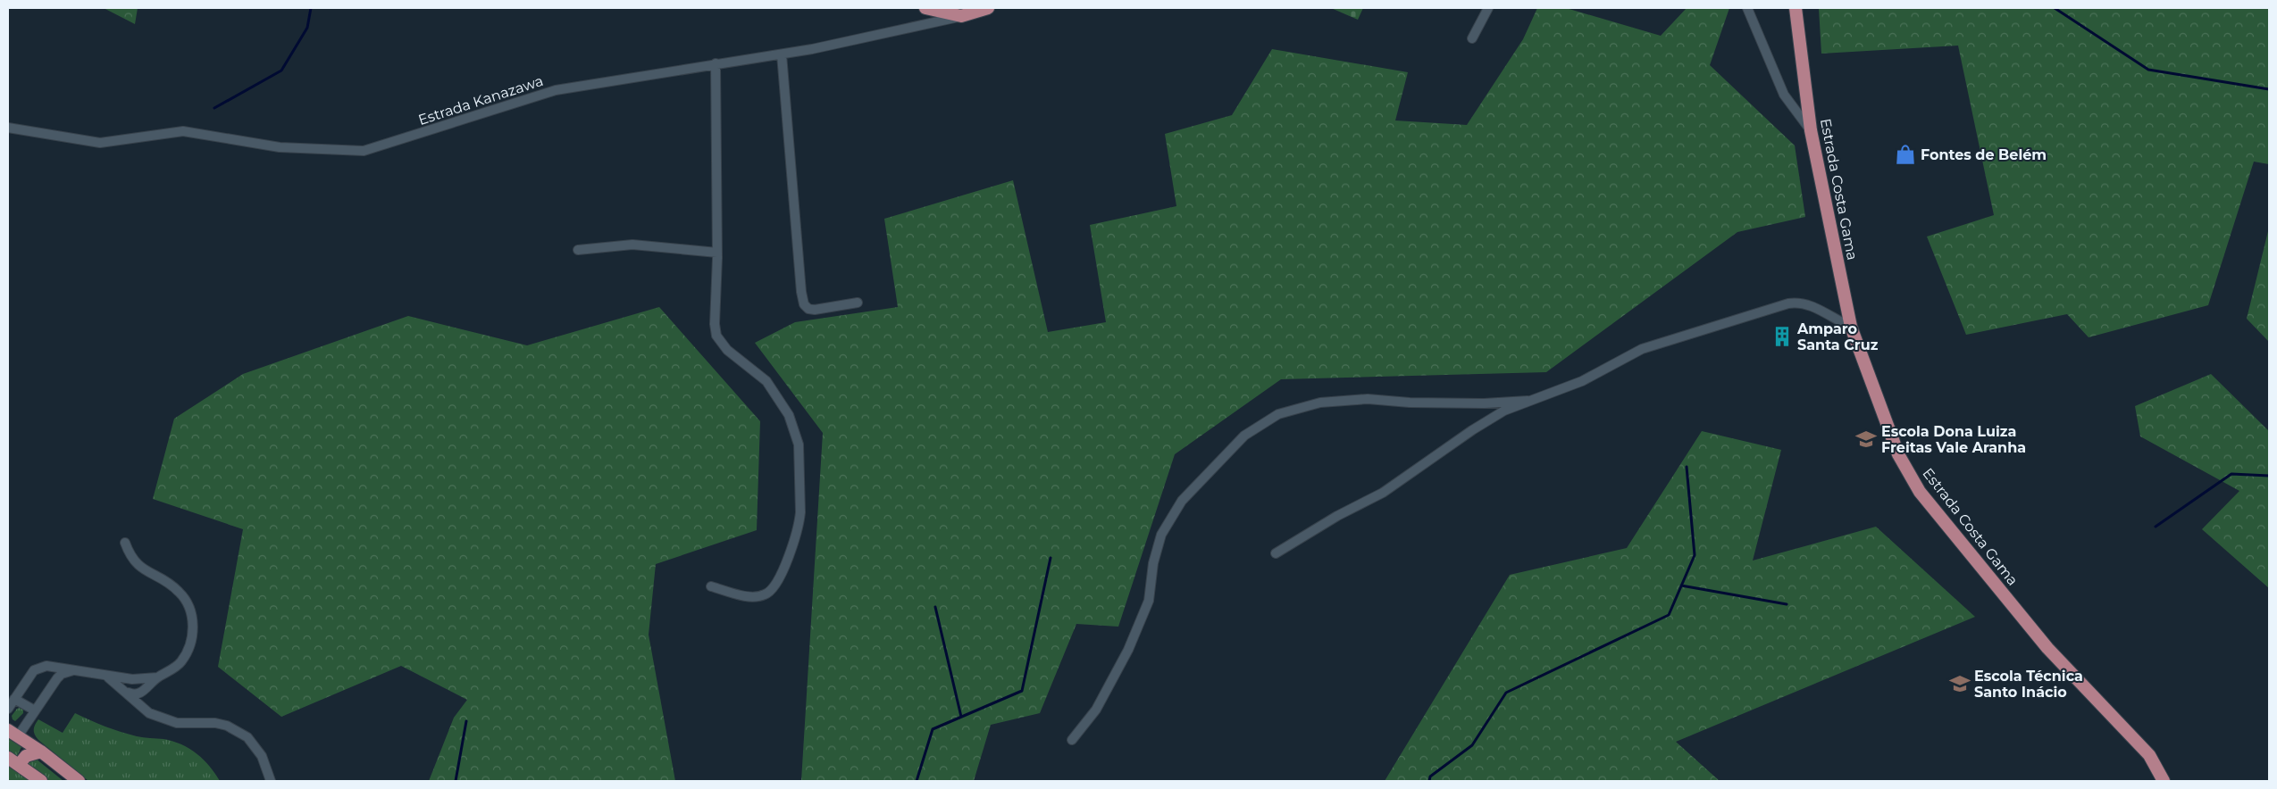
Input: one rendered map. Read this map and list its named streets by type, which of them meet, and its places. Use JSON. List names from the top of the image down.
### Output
{
  "streets": {
    "main road": ["Estrada Costa Gama"],
    "street": ["Estrada Kanazawa"]
  },
  "places": {
    "shop": ["Fontes de Belém"],
    "building": ["Amparo Santa Cruz"],
    "school or university": ["Escola Dona Luiza Freitas Vale Aranha", "Escola Técnica Santo Inácio"]
  }
}
